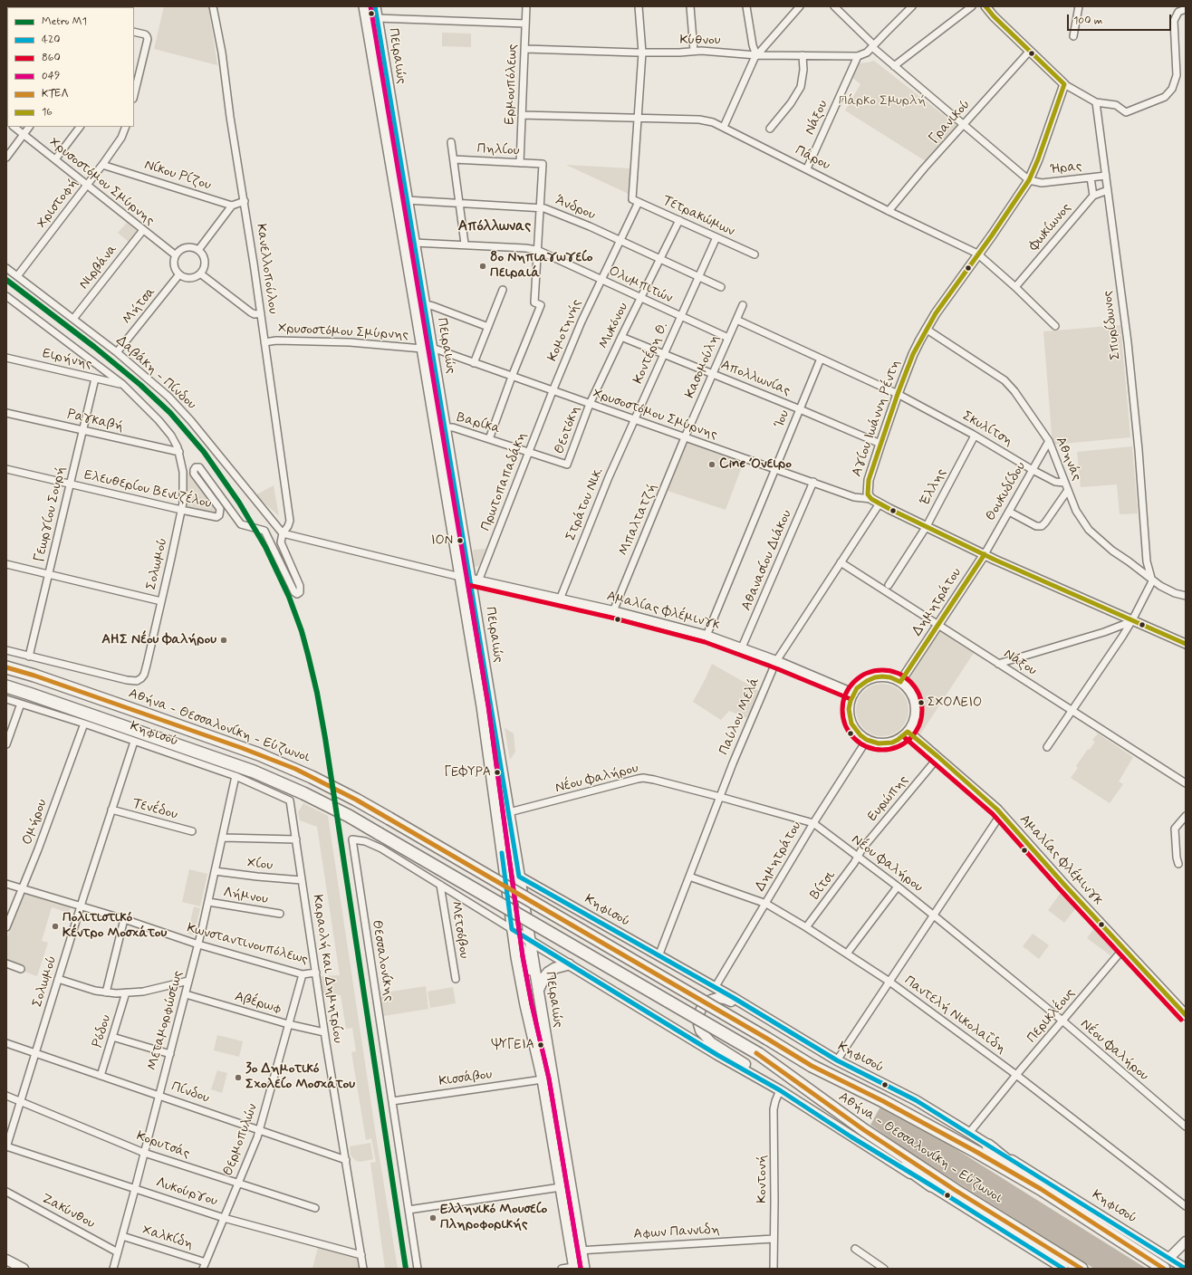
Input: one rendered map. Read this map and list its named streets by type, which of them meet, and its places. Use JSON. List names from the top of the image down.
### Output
{
  "streets": {
    "highway": ["Αθήνα - Θεσσαλονίκη - Εύζωνοι"],
    "main road": ["Πειραιώς", "Αμαλίας Φλέμινγκ", "Κηφισού"],
    "street": [
      "Κύθνου",
      "Ερμουπόλεως",
      "Νάξου",
      "Γρανικού",
      "Πηλίου",
      "Πάρου",
      "Ήρας",
      "Νίκου Ρίζου",
      "Χρυσοστόμου Σμύρνης",
      "Χριστοφή",
      "Άνδρου",
      "Τετρακώμων",
      "Φωκίωνος",
      "Νιρβάνα",
      "Κανελλοπούλου",
      "Ολυμπιτών",
      "Μήτσα",
      "Σπυρίδωνος",
      "Μυκόνου",
      "Κομοτηνής",
      "Κοντέρη Θ.",
      "Ειρήνης",
      "Κασομούλη",
      "Δαβάκη - Πίνδου",
      "Απολλωνίας",
      "Αγίου Ιωάννη Ρέντη",
      "Ίου",
      "Ραγκαβή",
      "Βαρίκα",
      "Σκυλίτση",
      "Θεοτόκη",
      "Αθηνάς",
      "Πρωτοπαπαδάκη",
      "Έλλης",
      "Ελευθερίου Βενιζέλου",
      "Θουκυδίδου",
      "Στράτου Νικ.",
      "Γεωργίου Σουρή",
      "Μπαλτατζή",
      "Αθανασίου Διάκου",
      "Σολωμού",
      "Δημητράτου",
      "Παύλου Μελά",
      "Νέου Φαλήρου",
      "Ευρώπης",
      "Τενέδου",
      "Ομήρου",
      "Χίου",
      "Βίτσι",
      "Λήμνου",
      "Μετσόβου",
      "Κωνσταντινουπόλεως",
      "Θεσσαλονίκης",
      "Καραολή και Δημητρίου",
      "Αβέρωφ",
      "Παντελή Νικολαΐδη",
      "Περικλέους",
      "Μεταμορφώσεως",
      "Ρόδου",
      "Κισσάβου",
      "Πίνδου",
      "Θερμοπυλών",
      "Κορυτσάς",
      "Κοντονή",
      "Λυκούργου",
      "Ζακύνθου",
      "Αφων Παννιδη",
      "Χαλκίδη"
    ]
  },
  "crossings": [
    ["Κύθνου", "Ερμουπόλεως"],
    ["Κύθνου", "Νάξου"],
    ["Κύθνου", "Κομοτηνής"],
    ["Πειραιώς", "Χρυσοστόμου Σμύρνης"],
    ["Πειραιώς", "Άνδρου"],
    ["Πειραιώς", "Ολυμπιτών"],
    ["Πειραιώς", "Βαρίκα"],
    ["Πειραιώς", "Πρωτοπαπαδάκη"],
    ["Πειραιώς", "Αμαλίας Φλέμινγκ"],
    ["Πειραιώς", "Κηφισού"],
    ["Πειραιώς", "Νέου Φαλήρου"],
    ["Πειραιώς", "Θεσσαλονίκης"],
    ["Πειραιώς", "Κισσάβου"],
    ["Πειραιώς", "Αφων Παννιδη"],
    ["Ερμουπόλεως", "Πηλίου"],
    ["Ερμουπόλεως", "Πάρου"],
    ["Νάξου", "Πάρου"],
    ["Νάξου", "Δημητράτου"],
    ["Νάξου", "Παύλου Μελά"],
    ["Γρανικού", "Πάρου"],
    ["Πηλίου", "Άνδρου"],
    ["Πάρου", "Φωκίωνος"],
    ["Πάρου", "Κομοτηνής"],
    ["Πάρου", "Αγίου Ιωάννη Ρέντη"],
    ["Ήρας", "Σπυρίδωνος"],
    ["Ήρας", "Αγίου Ιωάννη Ρέντη"],
    ["Νίκου Ρίζου", "Χριστοφή"],
    ["Χρυσοστόμου Σμύρνης", "Χριστοφή"],
    ["Χρυσοστόμου Σμύρνης", "Νιρβάνα"],
    ["Χρυσοστόμου Σμύρνης", "Κανελλοπούλου"],
    ["Χρυσοστόμου Σμύρνης", "Μήτσα"],
    ["Χρυσοστόμου Σμύρνης", "Μυκόνου"],
    ["Χρυσοστόμου Σμύρνης", "Κομοτηνής"],
    ["Χρυσοστόμου Σμύρνης", "Κοντέρη Θ."],
    ["Χρυσοστόμου Σμύρνης", "Κασομούλη"],
    ["Χρυσοστόμου Σμύρνης", "Αγίου Ιωάννη Ρέντη"],
    ["Χρυσοστόμου Σμύρνης", "Ίου"],
    ["Χρυσοστόμου Σμύρνης", "Θεοτόκη"],
    ["Χρυσοστόμου Σμύρνης", "Πρωτοπαπαδάκη"],
    ["Χρυσοστόμου Σμύρνης", "Στράτου Νικ."],
    ["Χρυσοστόμου Σμύρνης", "Μπαλτατζή"],
    ["Χρυσοστόμου Σμύρνης", "Αθανασίου Διάκου"],
    ["Χριστοφή", "Δαβάκη - Πίνδου"],
    ["Άνδρου", "Μυκόνου"],
    ["Άνδρου", "Κομοτηνής"],
    ["Άνδρου", "Κοντέρη Θ."],
    ["Τετρακώμων", "Μυκόνου"],
    ["Τετρακώμων", "Κομοτηνής"],
    ["Τετρακώμων", "Κοντέρη Θ."],
    ["Φωκίωνος", "Σπυρίδωνος"],
    ["Νιρβάνα", "Δαβάκη - Πίνδου"],
    ["Κανελλοπούλου", "Δαβάκη - Πίνδου"],
    ["Κανελλοπούλου", "Ελευθερίου Βενιζέλου"],
    ["Ολυμπιτών", "Μυκόνου"],
    ["Ολυμπιτών", "Κομοτηνής"],
    ["Ολυμπιτών", "Κοντέρη Θ."],
    ["Ολυμπιτών", "Κασομούλη"],
    ["Μήτσα", "Δαβάκη - Πίνδου"],
    ["Σπυρίδωνος", "Αθηνάς"],
    ["Μυκόνου", "Απολλωνίας"],
    ["Μυκόνου", "Θεοτόκη"],
    ["Κομοτηνής", "Πρωτοπαπαδάκη"],
    ["Κοντέρη Θ.", "Απολλωνίας"],
    ["Κοντέρη Θ.", "Στράτου Νικ."],
    ["Ειρήνης", "Γεωργίου Σουρή"],
    ["Ειρήνης", "Σολωμού"],
    ["Κασομούλη", "Απολλωνίας"],
    ["Κασομούλη", "Σκυλίτση"],
    ["Κασομούλη", "Μπαλτατζή"],
    ["Δαβάκη - Πίνδου", "Ελευθερίου Βενιζέλου"],
    ["Απολλωνίας", "Αγίου Ιωάννη Ρέντη"],
    ["Απολλωνίας", "Ίου"],
    ["Αγίου Ιωάννη Ρέντη", "Σκυλίτση"],
    ["Αγίου Ιωάννη Ρέντη", "Αθηνάς"],
    ["Ίου", "Σκυλίτση"],
    ["Ραγκαβή", "Γεωργίου Σουρή"],
    ["Ραγκαβή", "Σολωμού"],
    ["Βαρίκα", "Θεοτόκη"],
    ["Βαρίκα", "Πρωτοπαπαδάκη"],
    ["Σκυλίτση", "Αθηνάς"],
    ["Σκυλίτση", "Έλλης"],
    ["Σκυλίτση", "Θουκυδίδου"],
    ["Αθηνάς", "Θουκυδίδου"],
    ["Πρωτοπαπαδάκη", "Αμαλίας Φλέμινγκ"],
    ["Ελευθερίου Βενιζέλου", "Γεωργίου Σουρή"],
    ["Ελευθερίου Βενιζέλου", "Σολωμού"],
    ["Θουκυδίδου", "Δημητράτου"],
    ["Στράτου Νικ.", "Αμαλίας Φλέμινγκ"],
    ["Γεωργίου Σουρή", "Σολωμού"],
    ["Μπαλτατζή", "Αμαλίας Φλέμινγκ"],
    ["Αθανασίου Διάκου", "Αμαλίας Φλέμινγκ"],
    ["Σολωμού", "Κηφισού"],
    ["Σολωμού", "Τενέδου"],
    ["Σολωμού", "Κωνσταντινουπόλεως"],
    ["Σολωμού", "Πίνδου"],
    ["Σολωμού", "Κορυτσάς"],
    ["Σολωμού", "Λυκούργου"],
    ["Δημητράτου", "Αμαλίας Φλέμινγκ"],
    ["Δημητράτου", "Κηφισού"],
    ["Δημητράτου", "Νέου Φαλήρου"],
    ["Δημητράτου", "Παντελή Νικολαΐδη"],
    ["Αμαλίας Φλέμινγκ", "Παύλου Μελά"],
    ["Αμαλίας Φλέμινγκ", "Ευρώπης"],
    ["Αμαλίας Φλέμινγκ", "Περικλέους"],
    ["Παύλου Μελά", "Κηφισού"],
    ["Παύλου Μελά", "Νέου Φαλήρου"],
    ["Παύλου Μελά", "Παντελή Νικολαΐδη"],
    ["Αθήνα - Θεσσαλονίκη - Εύζωνοι", "Κηφισού"],
    ["Κηφισού", "Ομήρου"],
    ["Κηφισού", "Καραολή και Δημητρίου"],
    ["Κηφισού", "Περικλέους"],
    ["Κηφισού", "Μεταμορφώσεως"],
    ["Νέου Φαλήρου", "Ευρώπης"],
    ["Νέου Φαλήρου", "Βίτσι"],
    ["Νέου Φαλήρου", "Περικλέους"],
    ["Ευρώπης", "Βίτσι"],
    ["Ομήρου", "Κωνσταντινουπόλεως"],
    ["Χίου", "Καραολή και Δημητρίου"],
    ["Χίου", "Μεταμορφώσεως"],
    ["Βίτσι", "Παντελή Νικολαΐδη"],
    ["Λήμνου", "Μεταμορφώσεως"],
    ["Μετσόβου", "Θεσσαλονίκης"],
    ["Κωνσταντινουπόλεως", "Καραολή και Δημητρίου"],
    ["Κωνσταντινουπόλεως", "Μεταμορφώσεως"],
    ["Κωνσταντινουπόλεως", "Θερμοπυλών"],
    ["Θεσσαλονίκης", "Κισσάβου"],
    ["Καραολή και Δημητρίου", "Αβέρωφ"],
    ["Καραολή και Δημητρίου", "Πίνδου"],
    ["Καραολή και Δημητρίου", "Λυκούργου"],
    ["Αβέρωφ", "Μεταμορφώσεως"],
    ["Αβέρωφ", "Θερμοπυλών"],
    ["Παντελή Νικολαΐδη", "Περικλέους"],
    ["Μεταμορφώσεως", "Πίνδου"],
    ["Μεταμορφώσεως", "Κορυτσάς"],
    ["Μεταμορφώσεως", "Λυκούργου"],
    ["Μεταμορφώσεως", "Ζακύνθου"],
    ["Μεταμορφώσεως", "Χαλκίδη"],
    ["Ρόδου", "Πίνδου"],
    ["Πίνδου", "Θερμοπυλών"],
    ["Θερμοπυλών", "Κορυτσάς"],
    ["Θερμοπυλών", "Λυκούργου"],
    ["Θερμοπυλών", "Χαλκίδη"],
    ["Κοντονή", "Αφων Παννιδη"]
  ],
  "districts": ["Απόλλωνας"],
  "parks": ["Πάρκο Σµυρλή"],
  "places": [
    "8ο Νηπιαγωγείο Πειραιά",
    "Cine Όνειρο",
    "ΙΟΝ",
    "ΑΗΣ Νέου Φαλήρου",
    "ΣΧΟΛΕΙΟ",
    "ΓΕΦΥΡΑ",
    "Πολιτιστικό Κέντρο Μοσχάτου",
    "ΨΥΓΕΙΑ",
    "3ο Δημοτικό Σχολείο Μοσχάτου",
    "Ελληνικό Μουσείο Πληροφορικής"
  ],
  "lines": [
    "transit line 420",
    "transit line 049",
    "transit line 16",
    "metro line Μ1",
    "transit line 860",
    "transit line ΚΤΕΛ"
  ],
  "legend": [
    "Metro Μ1",
    "420",
    "860",
    "049",
    "ΚΤΕΛ",
    "16"
  ],
  "scale_bar": "100 m"
}
